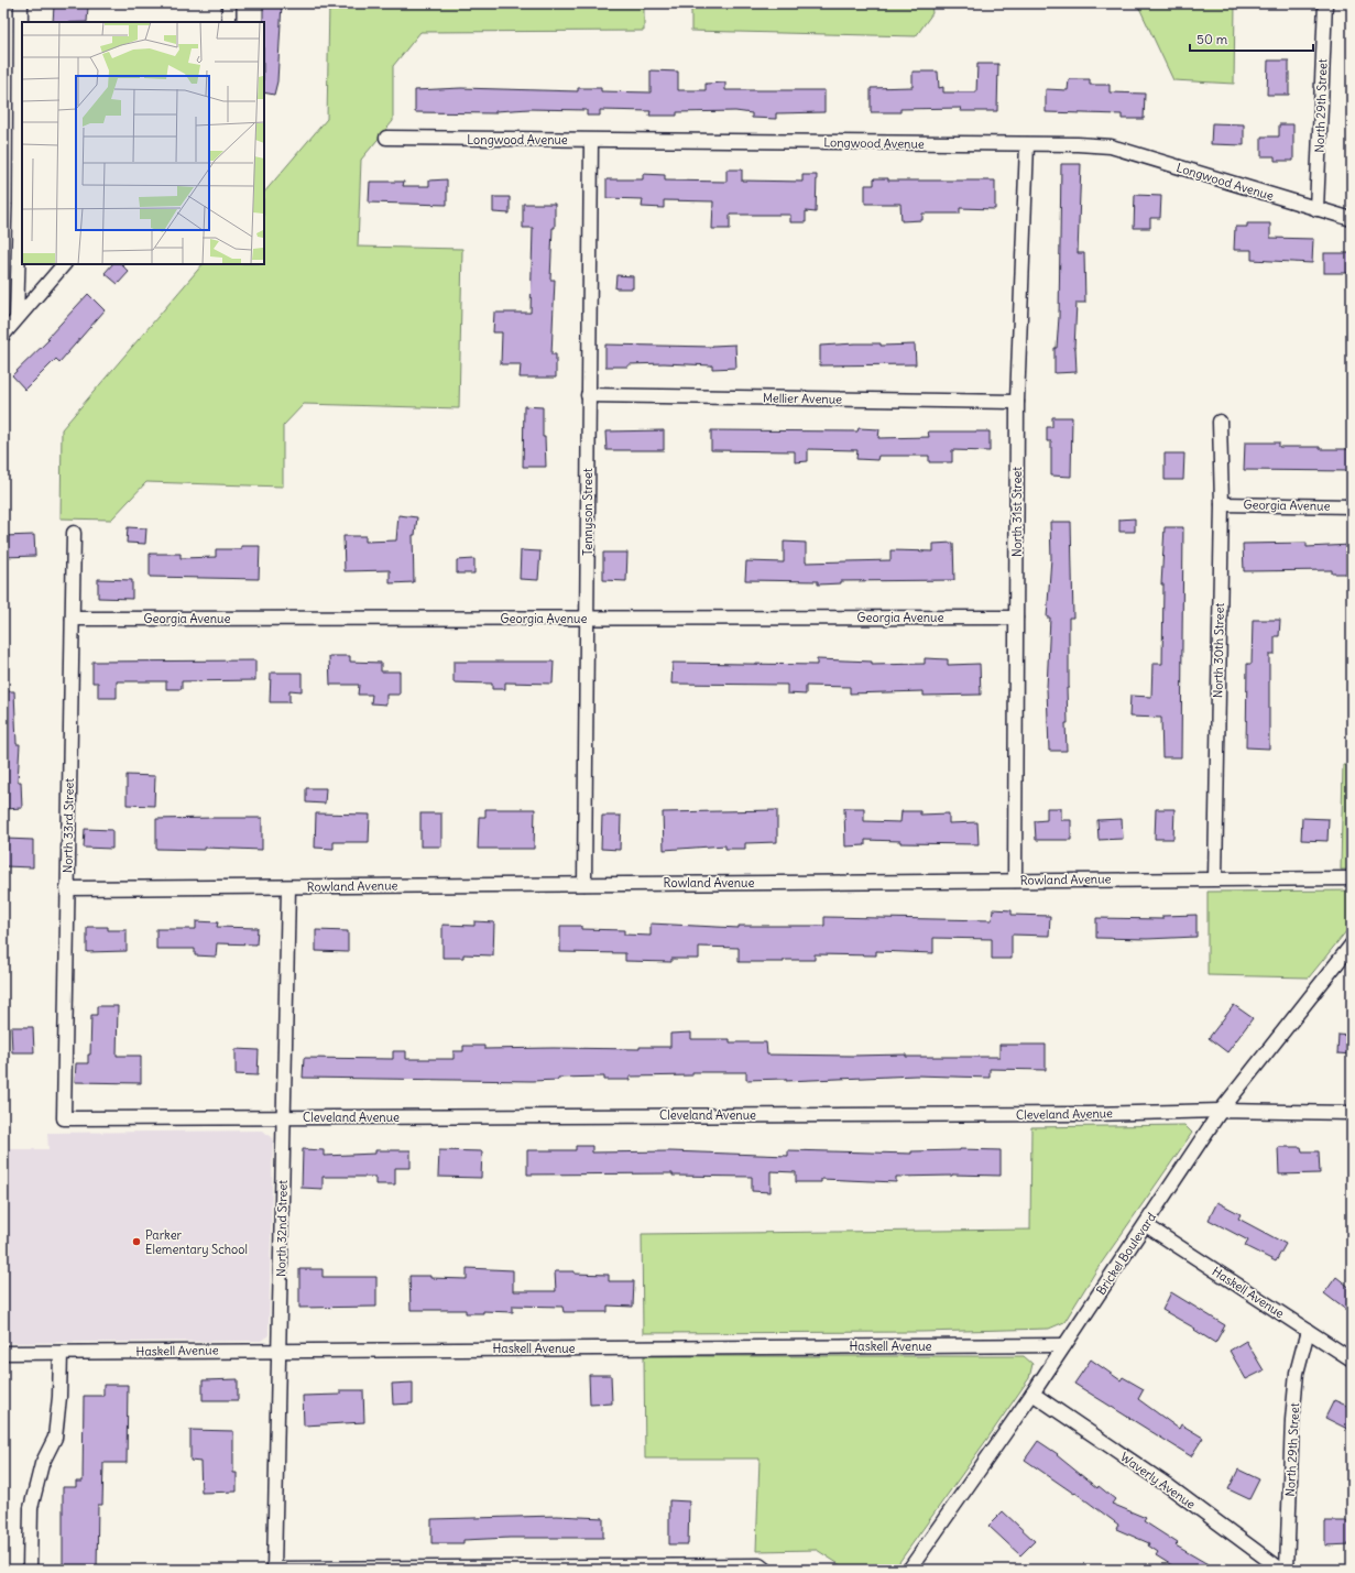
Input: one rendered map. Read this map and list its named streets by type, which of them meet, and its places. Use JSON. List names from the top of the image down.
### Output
{
  "streets": {
    "street": [
      "North 29th Street",
      "Longwood Avenue",
      "Mellier Avenue",
      "Georgia Avenue",
      "Tennyson Street",
      "North 31st Street",
      "North 30th Street",
      "North 33rd Street",
      "Rowland Avenue",
      "Cleveland Avenue",
      "North 32nd Street",
      "Brickel Boulevard",
      "Haskell Avenue",
      "Waverly Avenue"
    ]
  },
  "crossings": [
    ["North 29th Street", "Longwood Avenue"],
    ["North 29th Street", "Haskell Avenue"],
    ["Longwood Avenue", "Tennyson Street"],
    ["Longwood Avenue", "North 31st Street"],
    ["Mellier Avenue", "Tennyson Street"],
    ["Mellier Avenue", "North 31st Street"],
    ["Georgia Avenue", "Tennyson Street"],
    ["Georgia Avenue", "North 31st Street"],
    ["Georgia Avenue", "North 30th Street"],
    ["Georgia Avenue", "North 33rd Street"],
    ["Tennyson Street", "Rowland Avenue"],
    ["North 31st Street", "Rowland Avenue"],
    ["North 30th Street", "Rowland Avenue"],
    ["North 33rd Street", "Rowland Avenue"],
    ["North 33rd Street", "Cleveland Avenue"],
    ["Rowland Avenue", "North 32nd Street"],
    ["Cleveland Avenue", "North 32nd Street"],
    ["Cleveland Avenue", "Brickel Boulevard"],
    ["North 32nd Street", "Haskell Avenue"],
    ["Brickel Boulevard", "Haskell Avenue"],
    ["Brickel Boulevard", "Waverly Avenue"]
  ],
  "places": ["Parker Elementary School"],
  "scale_bar": "50 m"
}
